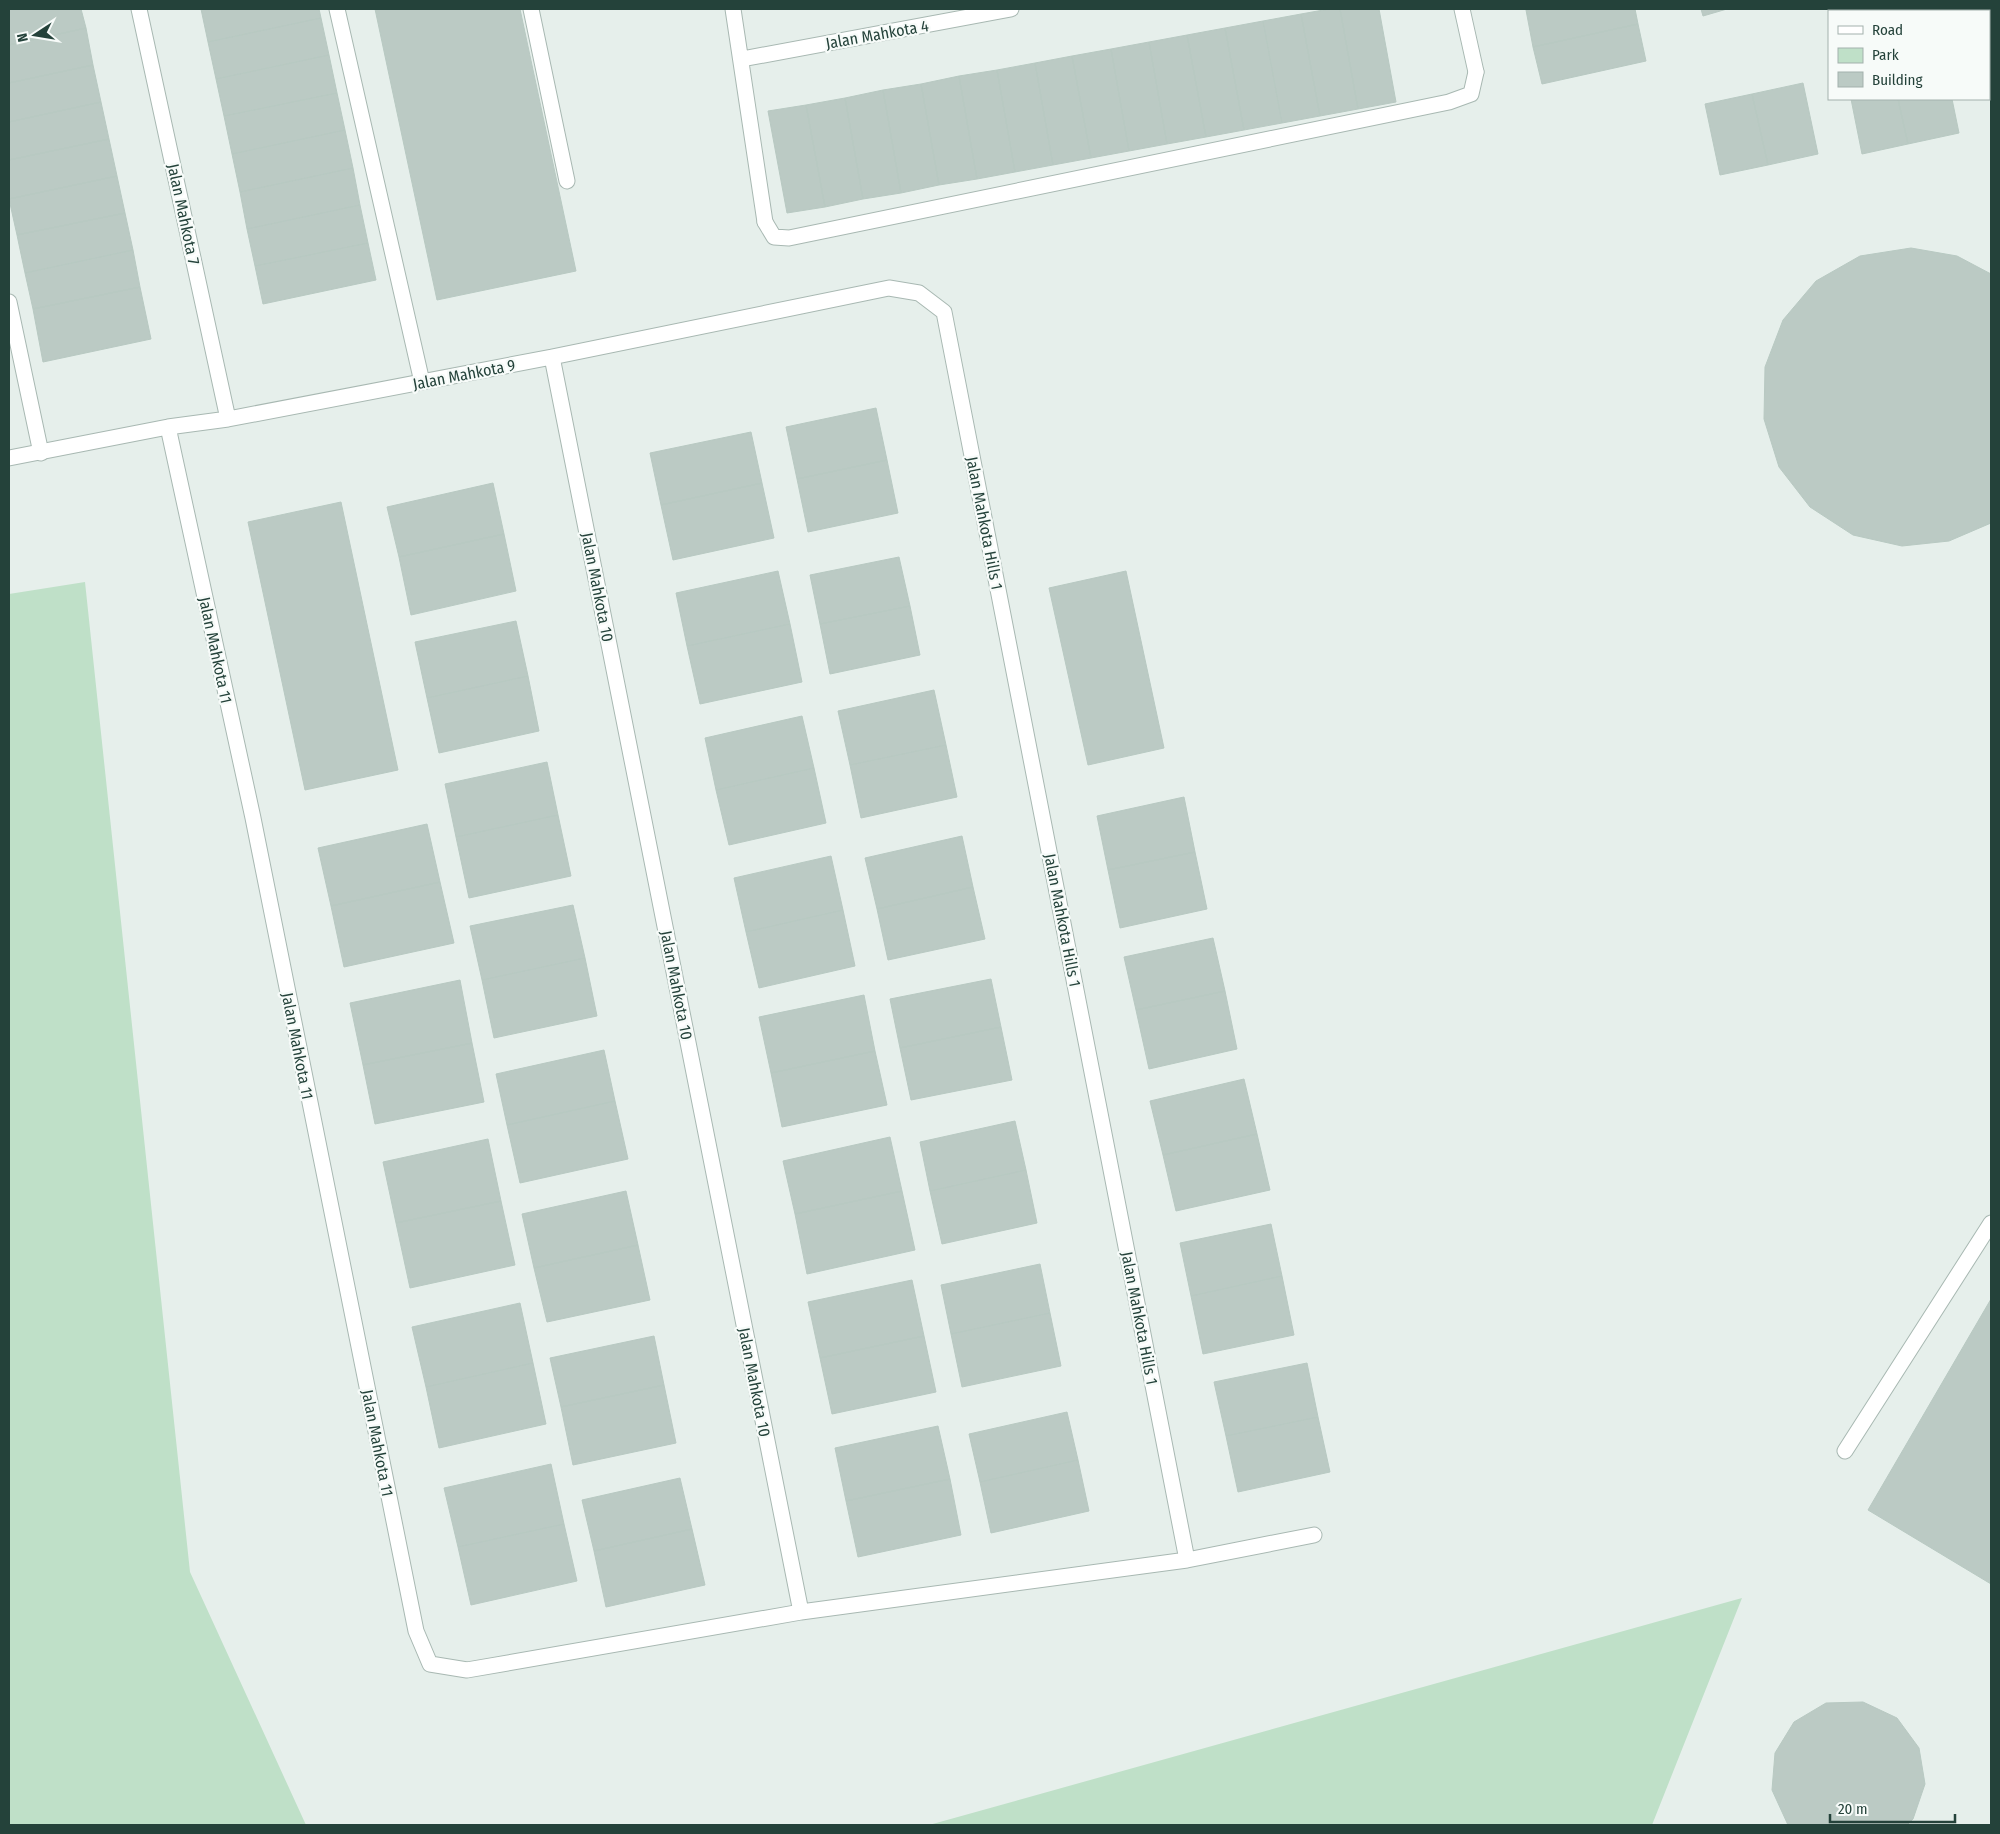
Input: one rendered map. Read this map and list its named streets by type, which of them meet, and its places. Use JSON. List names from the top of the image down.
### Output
{
  "streets": {
    "street": [
      "Jalan Mahkota 4",
      "Jalan Mahkota 7",
      "Jalan Mahkota 9",
      "Jalan Mahkota Hills 1",
      "Jalan Mahkota 10",
      "Jalan Mahkota 11"
    ]
  },
  "crossings": [
    ["Jalan Mahkota 7", "Jalan Mahkota 9"],
    ["Jalan Mahkota 9", "Jalan Mahkota Hills 1"],
    ["Jalan Mahkota 9", "Jalan Mahkota 10"],
    ["Jalan Mahkota 9", "Jalan Mahkota 11"],
    ["Jalan Mahkota 10", "Jalan Mahkota 11"]
  ],
  "legend": ["Road", "Park", "Building"],
  "scale_bar": "20 m",
  "north": "left"
}
